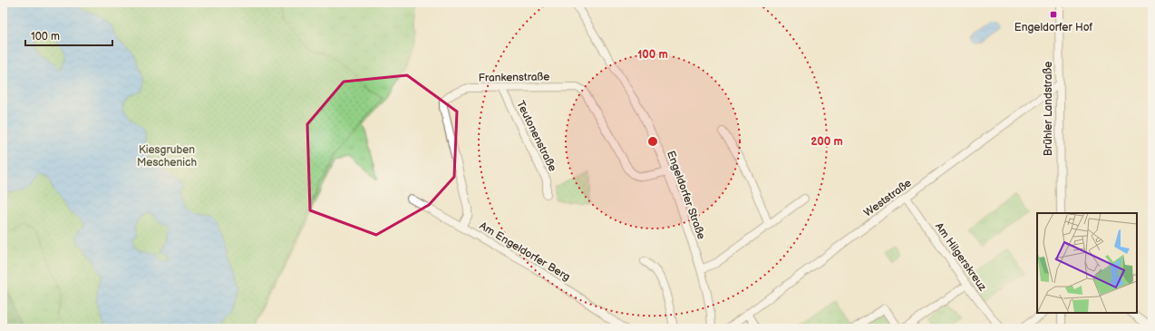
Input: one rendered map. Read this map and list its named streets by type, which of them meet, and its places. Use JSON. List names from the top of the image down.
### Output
{
  "streets": {
    "street": [
      "Frankenstraße",
      "Brühler Landstraße",
      "Teutonenstraße",
      "Engeldorfer Straße",
      "Weststraße",
      "Am Engeldorfer Berg",
      "Am Hilgerskreuz"
    ]
  },
  "crossings": [
    ["Frankenstraße", "Teutonenstraße"],
    ["Frankenstraße", "Engeldorfer Straße"],
    ["Frankenstraße", "Am Engeldorfer Berg"],
    ["Brühler Landstraße", "Weststraße"],
    ["Weststraße", "Am Hilgerskreuz"]
  ],
  "parks": ["Kiesgruben Meschenich"],
  "places": {
    "transit": ["Engeldorfer Hof"]
  },
  "scale_bar": "100 m",
  "rings": ["100 m", "200 m"]
}
